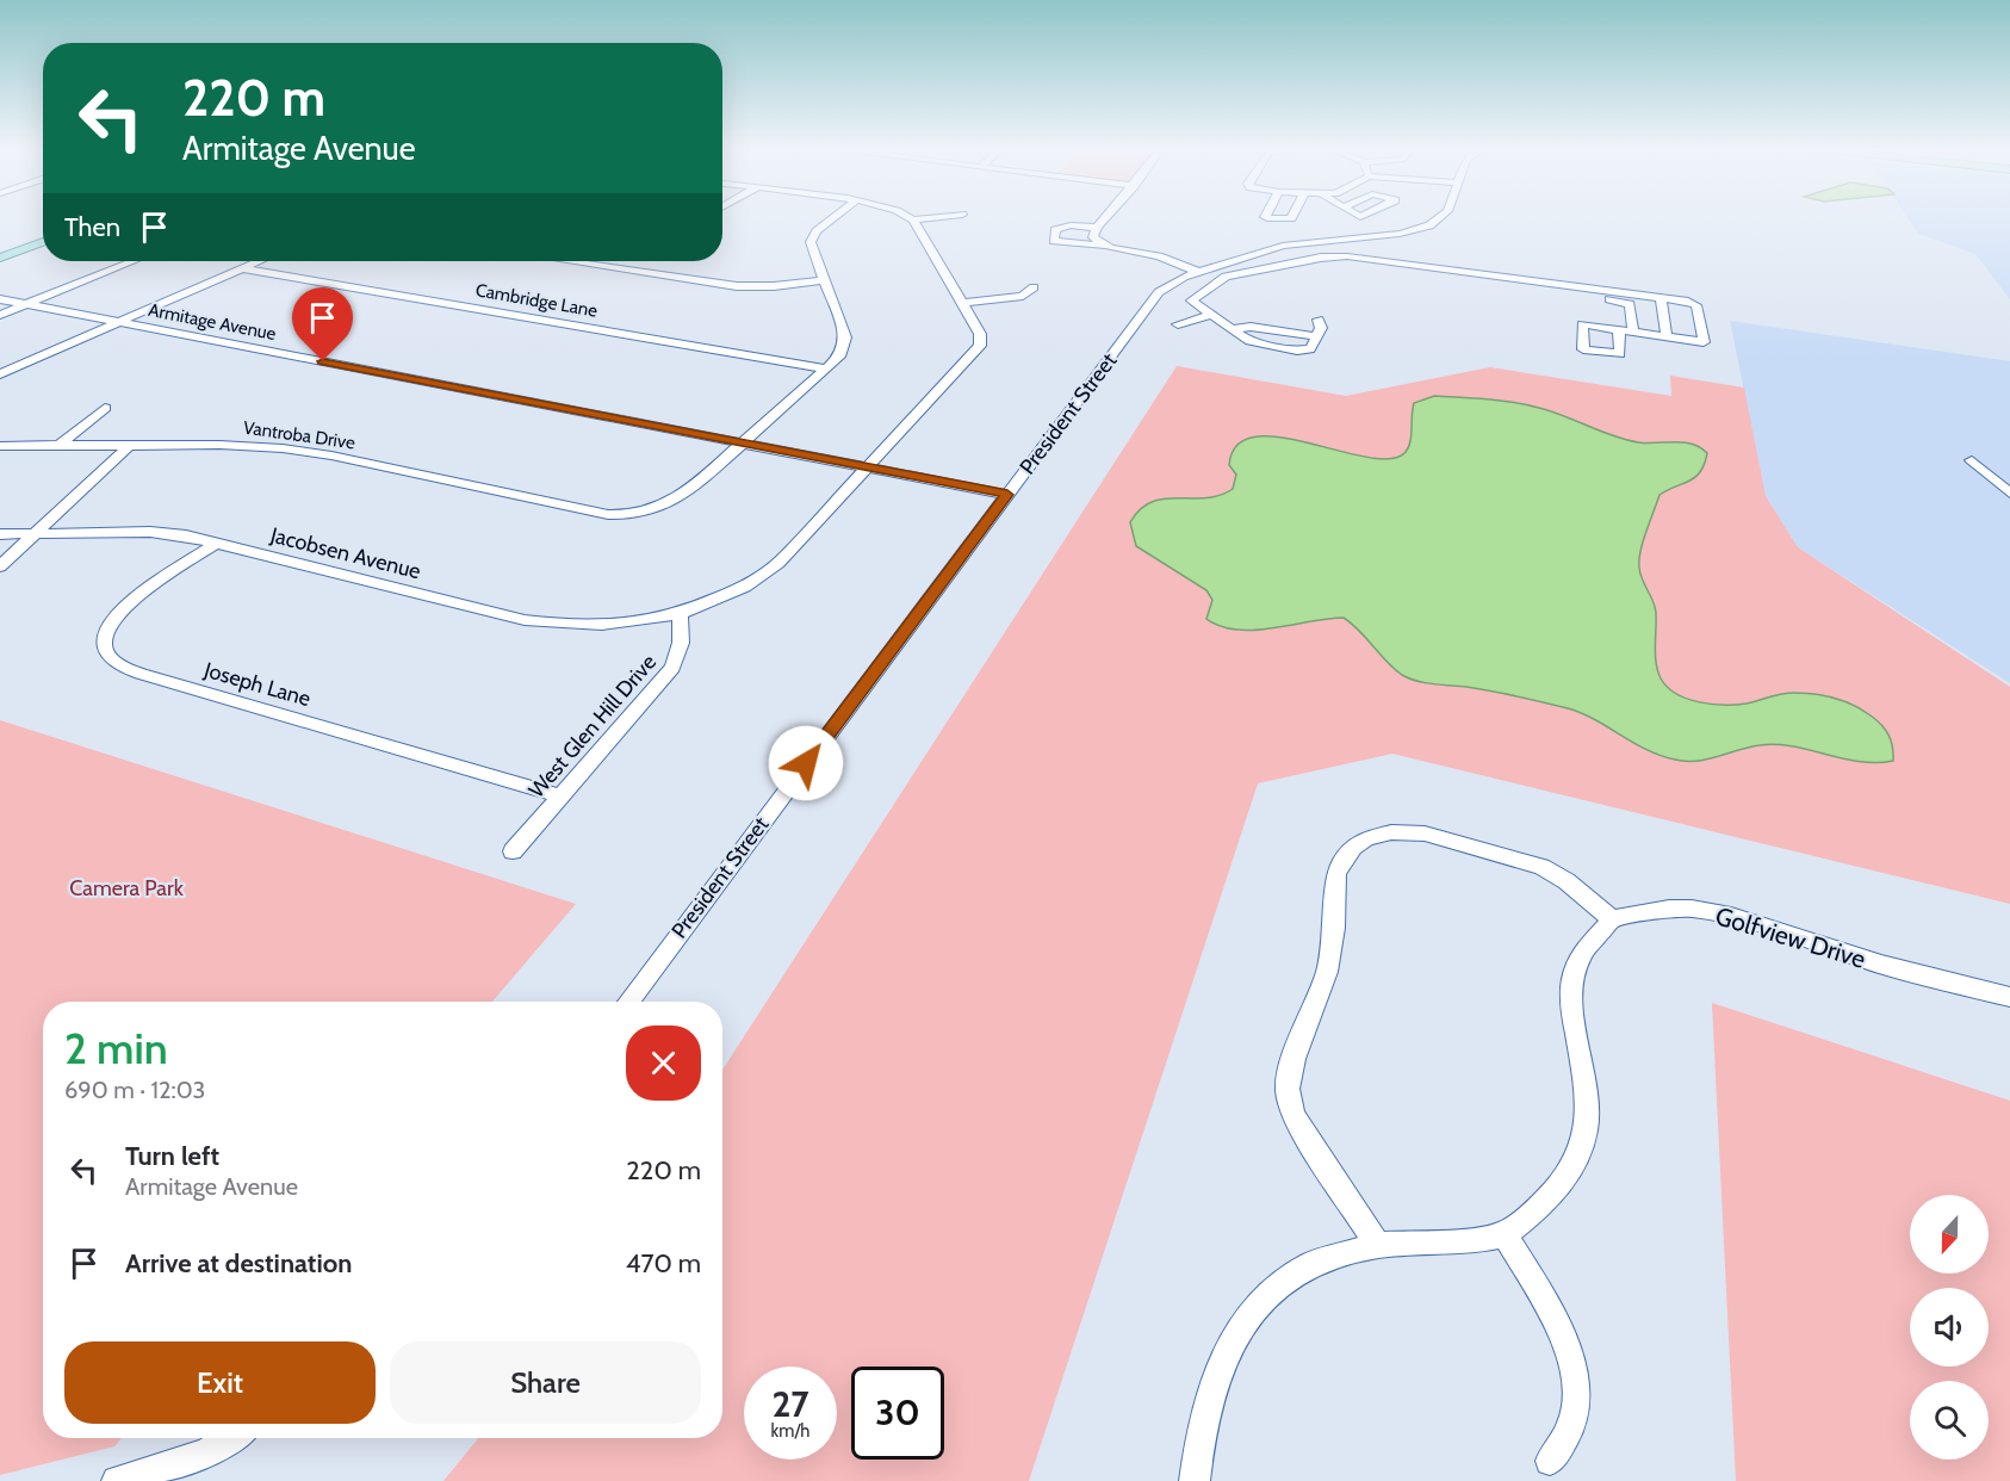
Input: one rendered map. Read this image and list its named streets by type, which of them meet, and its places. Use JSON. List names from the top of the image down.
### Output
{
  "streets": {
    "street": [
      "Cambridge Lane",
      "Armitage Avenue",
      "President Street",
      "Vantroba Drive",
      "Jacobsen Avenue",
      "Joseph Lane",
      "West Glen Hill Drive",
      "Golfview Drive"
    ]
  },
  "crossings": [
    ["Cambridge Lane", "Vantroba Drive"],
    ["Armitage Avenue", "President Street"],
    ["Armitage Avenue", "Vantroba Drive"],
    ["Jacobsen Avenue", "Joseph Lane"],
    ["Jacobsen Avenue", "West Glen Hill Drive"],
    ["Joseph Lane", "West Glen Hill Drive"]
  ],
  "parks": ["Camera Park"],
  "north": "bottom",
  "page": {
    "turn": ["220 m", "Armitage Avenue"],
    "then": "Then",
    "heading": ["2 min", "690 m · 12:03"],
    "list": [
      {
        "name": "Turn left",
        "note": "Armitage Avenue",
        "value": "220 m"
      },
      {
        "name": "Arrive at destination",
        "value": "470 m"
      }
    ],
    "buttons": ["Exit", "Share"],
    "speed": "27 km/h",
    "limit": "30"
  }
}
